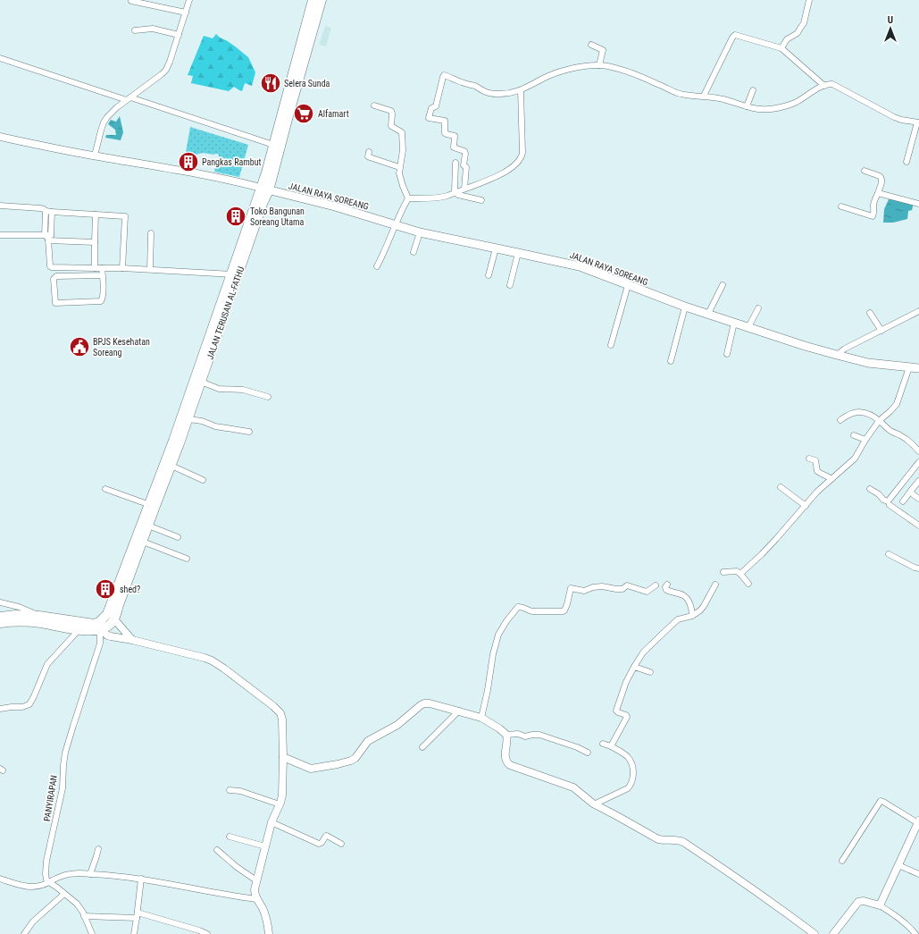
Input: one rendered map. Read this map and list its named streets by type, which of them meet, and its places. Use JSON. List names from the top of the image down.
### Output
{
  "streets": {
    "highway": ["JALAN TERUSAN AL-FATHU"],
    "main road": ["JALAN RAYA SOREANG"],
    "street": ["PANYIRAPAN"]
  },
  "crossings": [
    ["JALAN RAYA SOREANG", "JALAN TERUSAN AL-FATHU"]
  ],
  "places": {
    "restaurant": ["Selera Sunda"],
    "supermarket": ["Alfamart"],
    "building": ["Pangkas Rambut", "Toko Bangunan Soreang Utama", "shed?"],
    "public building": ["BPJS Kesehatan Soreang"]
  },
  "north": "top"
}
